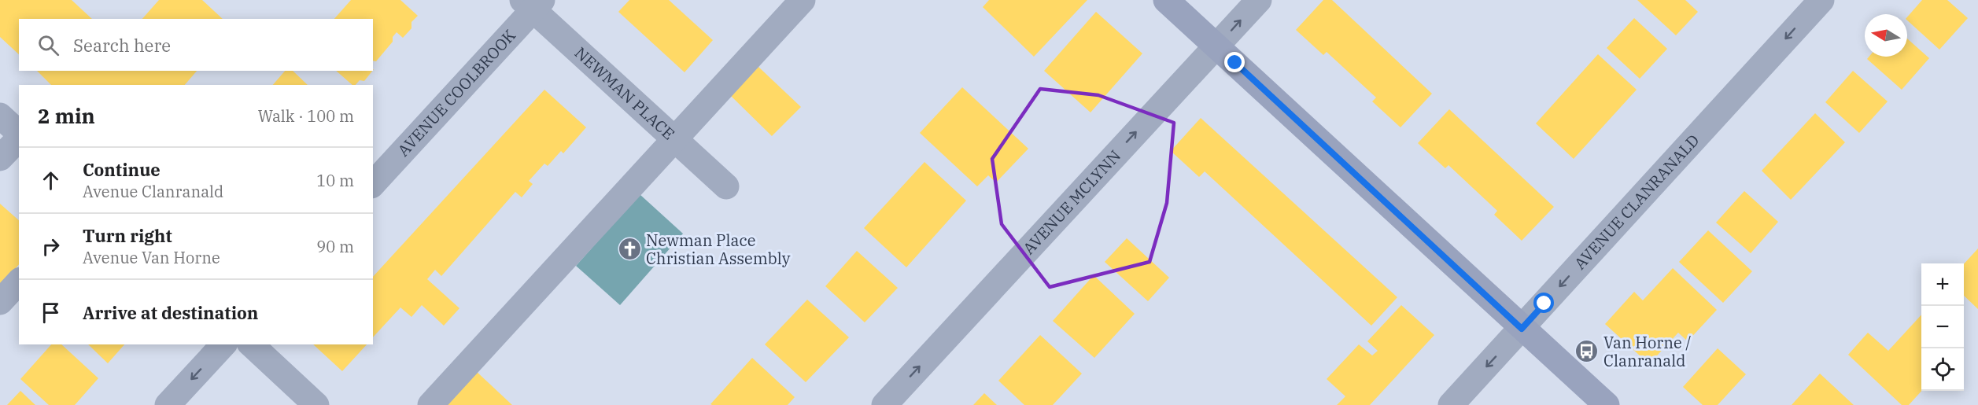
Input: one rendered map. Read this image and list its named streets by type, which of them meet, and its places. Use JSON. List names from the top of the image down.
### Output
{
  "streets": {
    "street": [
      "AVENUE COOLBROOK",
      "NEWMAN PLACE",
      "AVENUE MCLYNN",
      "AVENUE CLANRANALD"
    ]
  },
  "crossings": [
    ["AVENUE COOLBROOK", "NEWMAN PLACE"]
  ],
  "one_way": ["AVENUE MCLYNN", "AVENUE CLANRANALD"],
  "places": {
    "church": ["Newman Place Christian Assembly"],
    "bus stop": ["Van Horne / Clanranald"]
  },
  "north": "left",
  "page": {
    "search": "Search here",
    "heading": ["2 min", "Walk · 100 m"],
    "list": [
      ["Continue", "Avenue Clanranald", "10 m"],
      ["Turn right", "Avenue Van Horne", "90 m"],
      "Arrive at destination"
    ],
    "map_buttons": ["+", "−"]
  }
}
